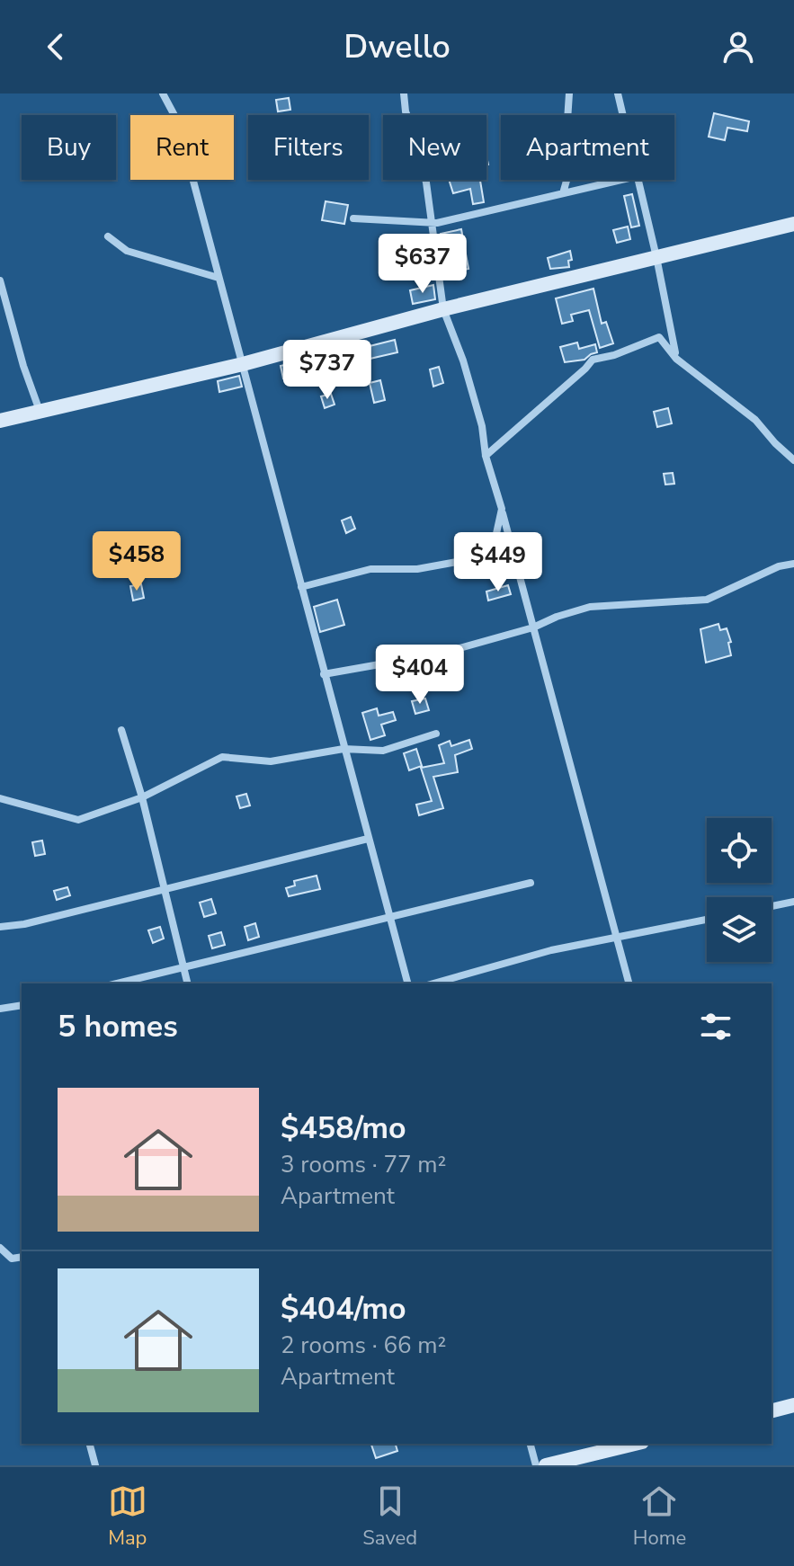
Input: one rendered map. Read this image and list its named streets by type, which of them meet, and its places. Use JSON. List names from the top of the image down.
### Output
{
  "page": {
    "header": "Dwello",
    "chip": [
      "Buy",
      "Rent",
      "Filters",
      "New",
      "Apartment"
    ],
    "price": [
      "$637",
      "$737",
      "$458",
      "$449",
      "$404"
    ],
    "heading": "5 homes",
    "list": [
      {
        "name": "$458/mo",
        "note": "3 rooms · 77 m² · Apartment"
      },
      {
        "name": "$404/mo",
        "note": "2 rooms · 66 m² · Apartment"
      }
    ],
    "tabs": ["Map", "Saved", "Home"]
  }
}
